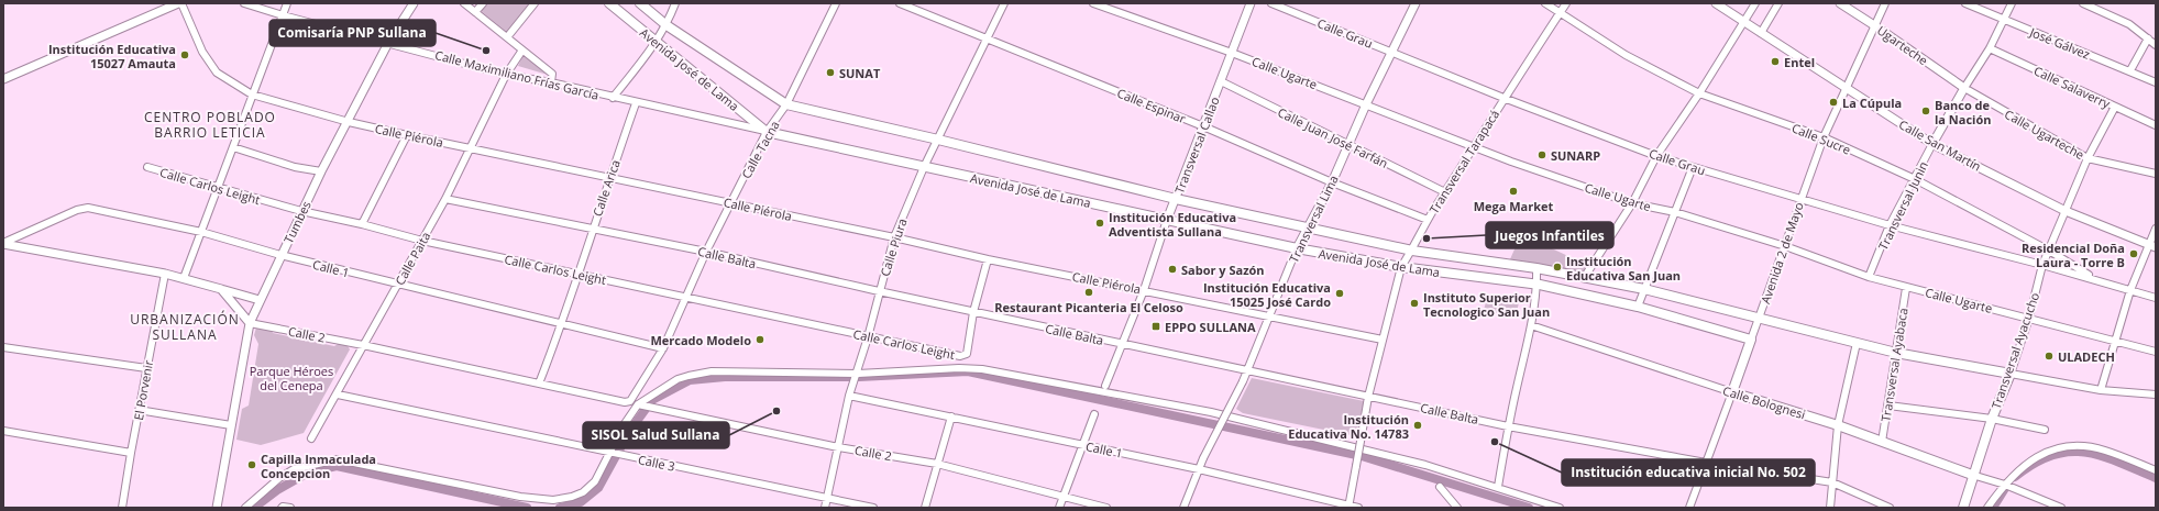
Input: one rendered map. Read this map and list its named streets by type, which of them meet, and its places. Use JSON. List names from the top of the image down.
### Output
{
  "streets": {
    "main road": [
      "Avenida José de Lama",
      "Avenida 2 de Mayo",
      "Transversal Ayacucho",
      "Calle Bolognesi"
    ],
    "street": [
      "Calle Grau",
      "José Gálvez",
      "Ugarteche",
      "Calle Ugarte",
      "Calle Maximiliano Frías García",
      "Calle Salaverry",
      "Calle Espinar",
      "Calle Ugarteche",
      "Calle Piérola",
      "Calle Juan José Farfán",
      "Calle Sucre",
      "Transversal Callao",
      "Calle San Martín",
      "Calle Tacna",
      "Transversal Tarapacá",
      "Calle Carlos Leight",
      "Calle Arica",
      "Transversal Junin",
      "Transversal Lima",
      "Tumbes",
      "Calle Piura",
      "Calle Balta",
      "Calle Paita",
      "Calle 1",
      "Calle 2",
      "Transversal Ayabaca",
      "El Porvenir",
      "Calle 3"
    ]
  },
  "crossings": [
    ["Calle Grau", "Calle Sucre"],
    ["Calle Grau", "Transversal Tarapacá"],
    ["Calle Grau", "Transversal Junin"],
    ["Calle Grau", "Transversal Lima"],
    ["Calle Grau", "Avenida 2 de Mayo"],
    ["Calle Grau", "Transversal Ayacucho"],
    ["Ugarteche", "Calle Ugarteche"],
    ["Ugarteche", "Transversal Junin"],
    ["Ugarteche", "Avenida 2 de Mayo"],
    ["Avenida José de Lama", "Calle Maximiliano Frías García"],
    ["Avenida José de Lama", "Transversal Callao"],
    ["Avenida José de Lama", "Calle Tacna"],
    ["Avenida José de Lama", "Transversal Tarapacá"],
    ["Avenida José de Lama", "Transversal Lima"],
    ["Avenida José de Lama", "Calle Piura"],
    ["Avenida José de Lama", "Avenida 2 de Mayo"],
    ["Avenida José de Lama", "Transversal Ayacucho"],
    ["Avenida José de Lama", "Transversal Ayabaca"],
    ["Calle Ugarte", "Transversal Callao"],
    ["Calle Ugarte", "Transversal Tarapacá"],
    ["Calle Ugarte", "Transversal Junin"],
    ["Calle Ugarte", "Transversal Lima"],
    ["Calle Ugarte", "Avenida 2 de Mayo"],
    ["Calle Ugarte", "Transversal Ayacucho"],
    ["Calle Ugarte", "Transversal Ayabaca"],
    ["Calle Maximiliano Frías García", "Calle Tacna"],
    ["Calle Maximiliano Frías García", "Calle Arica"],
    ["Calle Maximiliano Frías García", "Tumbes"],
    ["Calle Maximiliano Frías García", "Calle Paita"],
    ["Calle Salaverry", "Transversal Ayacucho"],
    ["Calle Espinar", "Transversal Callao"],
    ["Calle Espinar", "Transversal Tarapacá"],
    ["Calle Espinar", "Transversal Lima"],
    ["Calle Espinar", "Calle Piura"],
    ["Calle Ugarteche", "Transversal Junin"],
    ["Calle Ugarteche", "Transversal Ayacucho"],
    ["Calle Piérola", "Transversal Callao"],
    ["Calle Piérola", "Calle Tacna"],
    ["Calle Piérola", "Transversal Tarapacá"],
    ["Calle Piérola", "Calle Arica"],
    ["Calle Piérola", "Transversal Lima"],
    ["Calle Piérola", "Tumbes"],
    ["Calle Piérola", "Calle Piura"],
    ["Calle Piérola", "Calle Paita"],
    ["Calle Juan José Farfán", "Transversal Callao"],
    ["Calle Juan José Farfán", "Transversal Tarapacá"],
    ["Calle Juan José Farfán", "Transversal Lima"],
    ["Calle Sucre", "Transversal Tarapacá"],
    ["Calle Sucre", "Transversal Junin"],
    ["Calle Sucre", "Avenida 2 de Mayo"],
    ["Calle Sucre", "Transversal Ayacucho"],
    ["Transversal Callao", "Calle Balta"],
    ["Calle San Martín", "Transversal Junin"],
    ["Calle San Martín", "Avenida 2 de Mayo"],
    ["Calle San Martín", "Transversal Ayacucho"],
    ["Calle Tacna", "Calle Carlos Leight"],
    ["Calle Tacna", "Calle Balta"],
    ["Calle Tacna", "Calle 1"],
    ["Calle Tacna", "Calle 2"],
    ["Transversal Tarapacá", "Calle Balta"],
    ["Transversal Tarapacá", "Calle 1"],
    ["Calle Carlos Leight", "Calle Arica"],
    ["Calle Carlos Leight", "Tumbes"],
    ["Calle Carlos Leight", "Calle Piura"],
    ["Calle Carlos Leight", "Calle Balta"],
    ["Calle Carlos Leight", "Calle Paita"],
    ["Calle Arica", "Calle Balta"],
    ["Calle Arica", "Calle 1"],
    ["Calle Arica", "Calle 2"],
    ["Transversal Lima", "Calle Balta"],
    ["Transversal Lima", "Calle 1"],
    ["Tumbes", "Calle 1"],
    ["Tumbes", "Calle 2"],
    ["Calle Piura", "Calle Balta"],
    ["Calle Piura", "Calle 1"],
    ["Calle Piura", "Calle 2"],
    ["Calle Piura", "Calle 3"],
    ["Avenida 2 de Mayo", "Calle Balta"],
    ["Avenida 2 de Mayo", "Calle Bolognesi"],
    ["Calle Balta", "Calle Paita"],
    ["Calle Paita", "Calle 1"],
    ["Calle Paita", "Calle 2"],
    ["Calle Paita", "Calle 3"],
    ["Transversal Ayacucho", "Calle Bolognesi"],
    ["Transversal Ayabaca", "Calle Bolognesi"]
  ],
  "districts": ["CENTRO POBLADO BARRIO LETICIA", "URBANIZACIÓN SULLANA"],
  "parks": ["Parque Héroes del Cenepa"],
  "places": {
    "other": [
      "Comisaría PNP Sullana",
      "Institución Educativa 15027 Amauta",
      "Entel",
      "SUNAT",
      "La Cúpula",
      "Banco de la Nación",
      "SUNARP",
      "Mega Market",
      "Institución Educativa Adventista Sullana",
      "Juegos Infantiles",
      "Residencial Doña Laura - Torre B",
      "Institución Educativa San Juan",
      "Sabor y Sazón",
      "Restaurant Picanteria El Celoso",
      "Institución Educativa 15025 José Cardo",
      "Instituto Superior Tecnologico San Juan",
      "Mercado Modelo",
      "ULADECH",
      "SISOL Salud Sullana",
      "Institución Educativa No. 14783",
      "Institución educativa inicial No. 502",
      "Capilla Inmaculada Concepcion"
    ],
    "transit": ["EPPO SULLANA"]
  }
}
